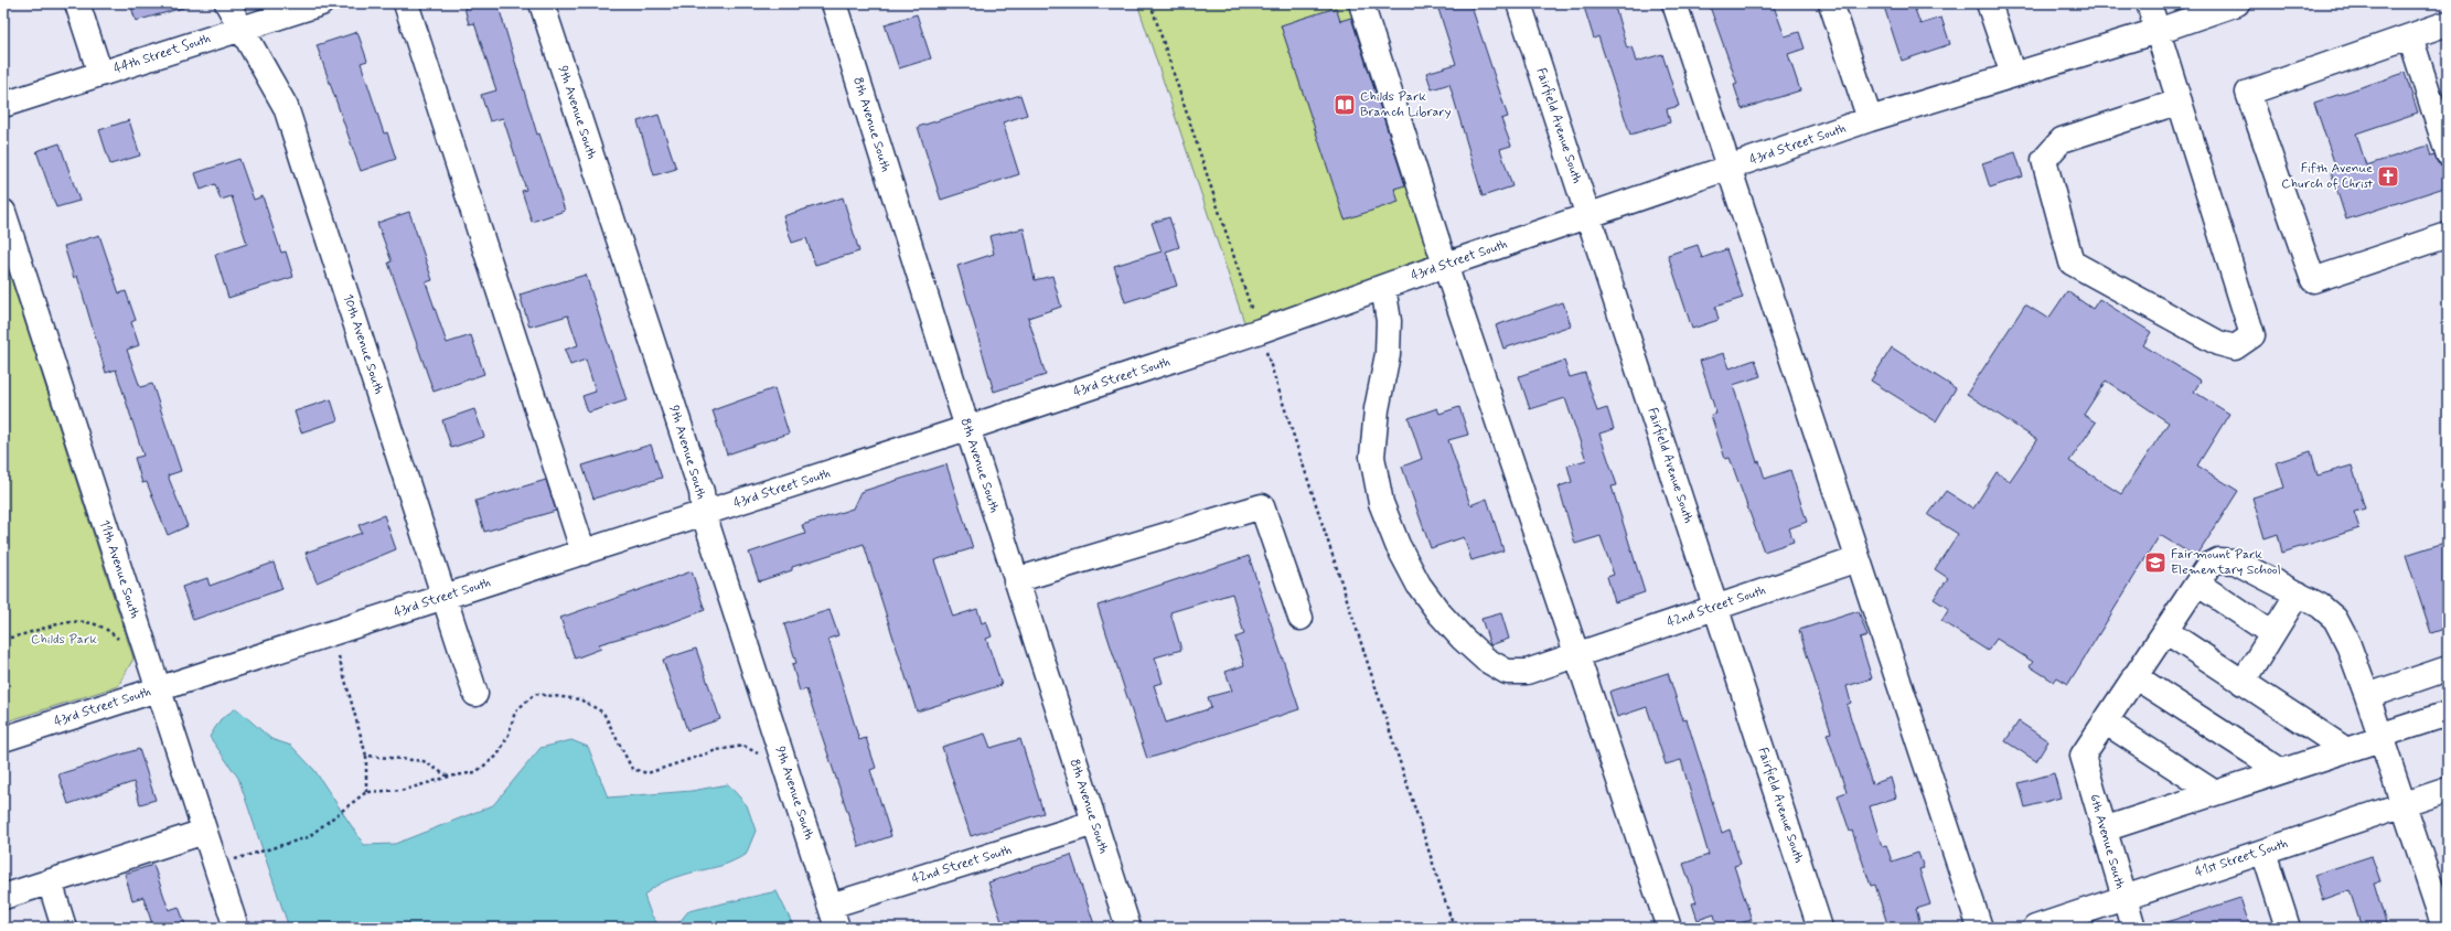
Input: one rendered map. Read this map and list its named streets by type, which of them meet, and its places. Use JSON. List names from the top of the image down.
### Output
{
  "streets": {
    "street": [
      "44th Street South",
      "9th Avenue South",
      "8th Avenue South",
      "Fairfield Avenue South",
      "43rd Street South",
      "10th Avenue South",
      "11th Avenue South",
      "42nd Street South",
      "6th Avenue South",
      "41st Street South"
    ]
  },
  "crossings": [
    ["44th Street South", "10th Avenue South"],
    ["9th Avenue South", "43rd Street South"],
    ["9th Avenue South", "42nd Street South"],
    ["8th Avenue South", "43rd Street South"],
    ["8th Avenue South", "42nd Street South"],
    ["Fairfield Avenue South", "43rd Street South"],
    ["Fairfield Avenue South", "42nd Street South"],
    ["43rd Street South", "10th Avenue South"],
    ["43rd Street South", "11th Avenue South"],
    ["43rd Street South", "42nd Street South"],
    ["6th Avenue South", "41st Street South"]
  ],
  "parks": ["Childs Park"],
  "places": {
    "library": ["Childs Park Branch Library"],
    "church": ["Fifth Avenue Church of Christ"],
    "school or university": ["Fairmount Park Elementary School"]
  }
}
